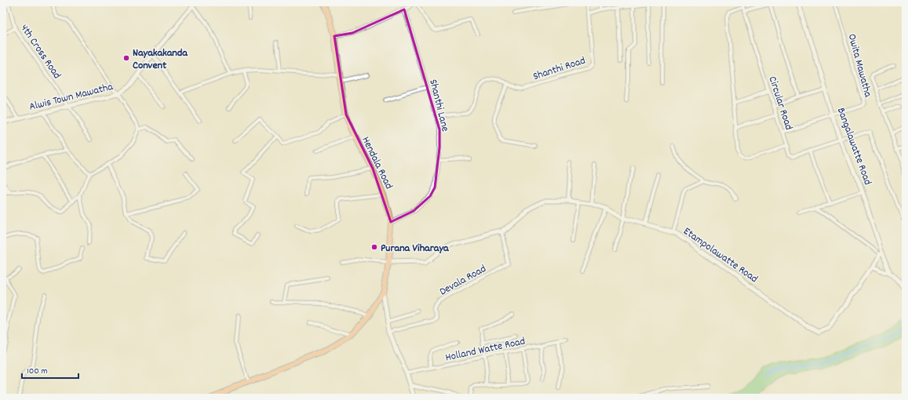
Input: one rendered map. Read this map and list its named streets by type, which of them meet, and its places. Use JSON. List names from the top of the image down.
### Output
{
  "streets": {
    "main road": ["Hendala Road"],
    "street": [
      "4th Cross Road",
      "Owita Mawatha",
      "Shanthi Road",
      "Alwis Town Mawatha",
      "Circular Road",
      "Shanthi Lane",
      "Bangalawatte Road",
      "Etampolawatte Road",
      "Devala Road",
      "Holland Watte Road"
    ]
  },
  "crossings": [
    ["4th Cross Road", "Alwis Town Mawatha"],
    ["Owita Mawatha", "Circular Road"],
    ["Owita Mawatha", "Bangalawatte Road"],
    ["Shanthi Road", "Shanthi Lane"],
    ["Circular Road", "Bangalawatte Road"],
    ["Shanthi Lane", "Hendala Road"],
    ["Bangalawatte Road", "Etampolawatte Road"],
    ["Hendala Road", "Etampolawatte Road"],
    ["Etampolawatte Road", "Devala Road"]
  ],
  "places": ["Nayakakanda Convent", "Purana Viharaya"],
  "scale_bar": "100 m"
}
